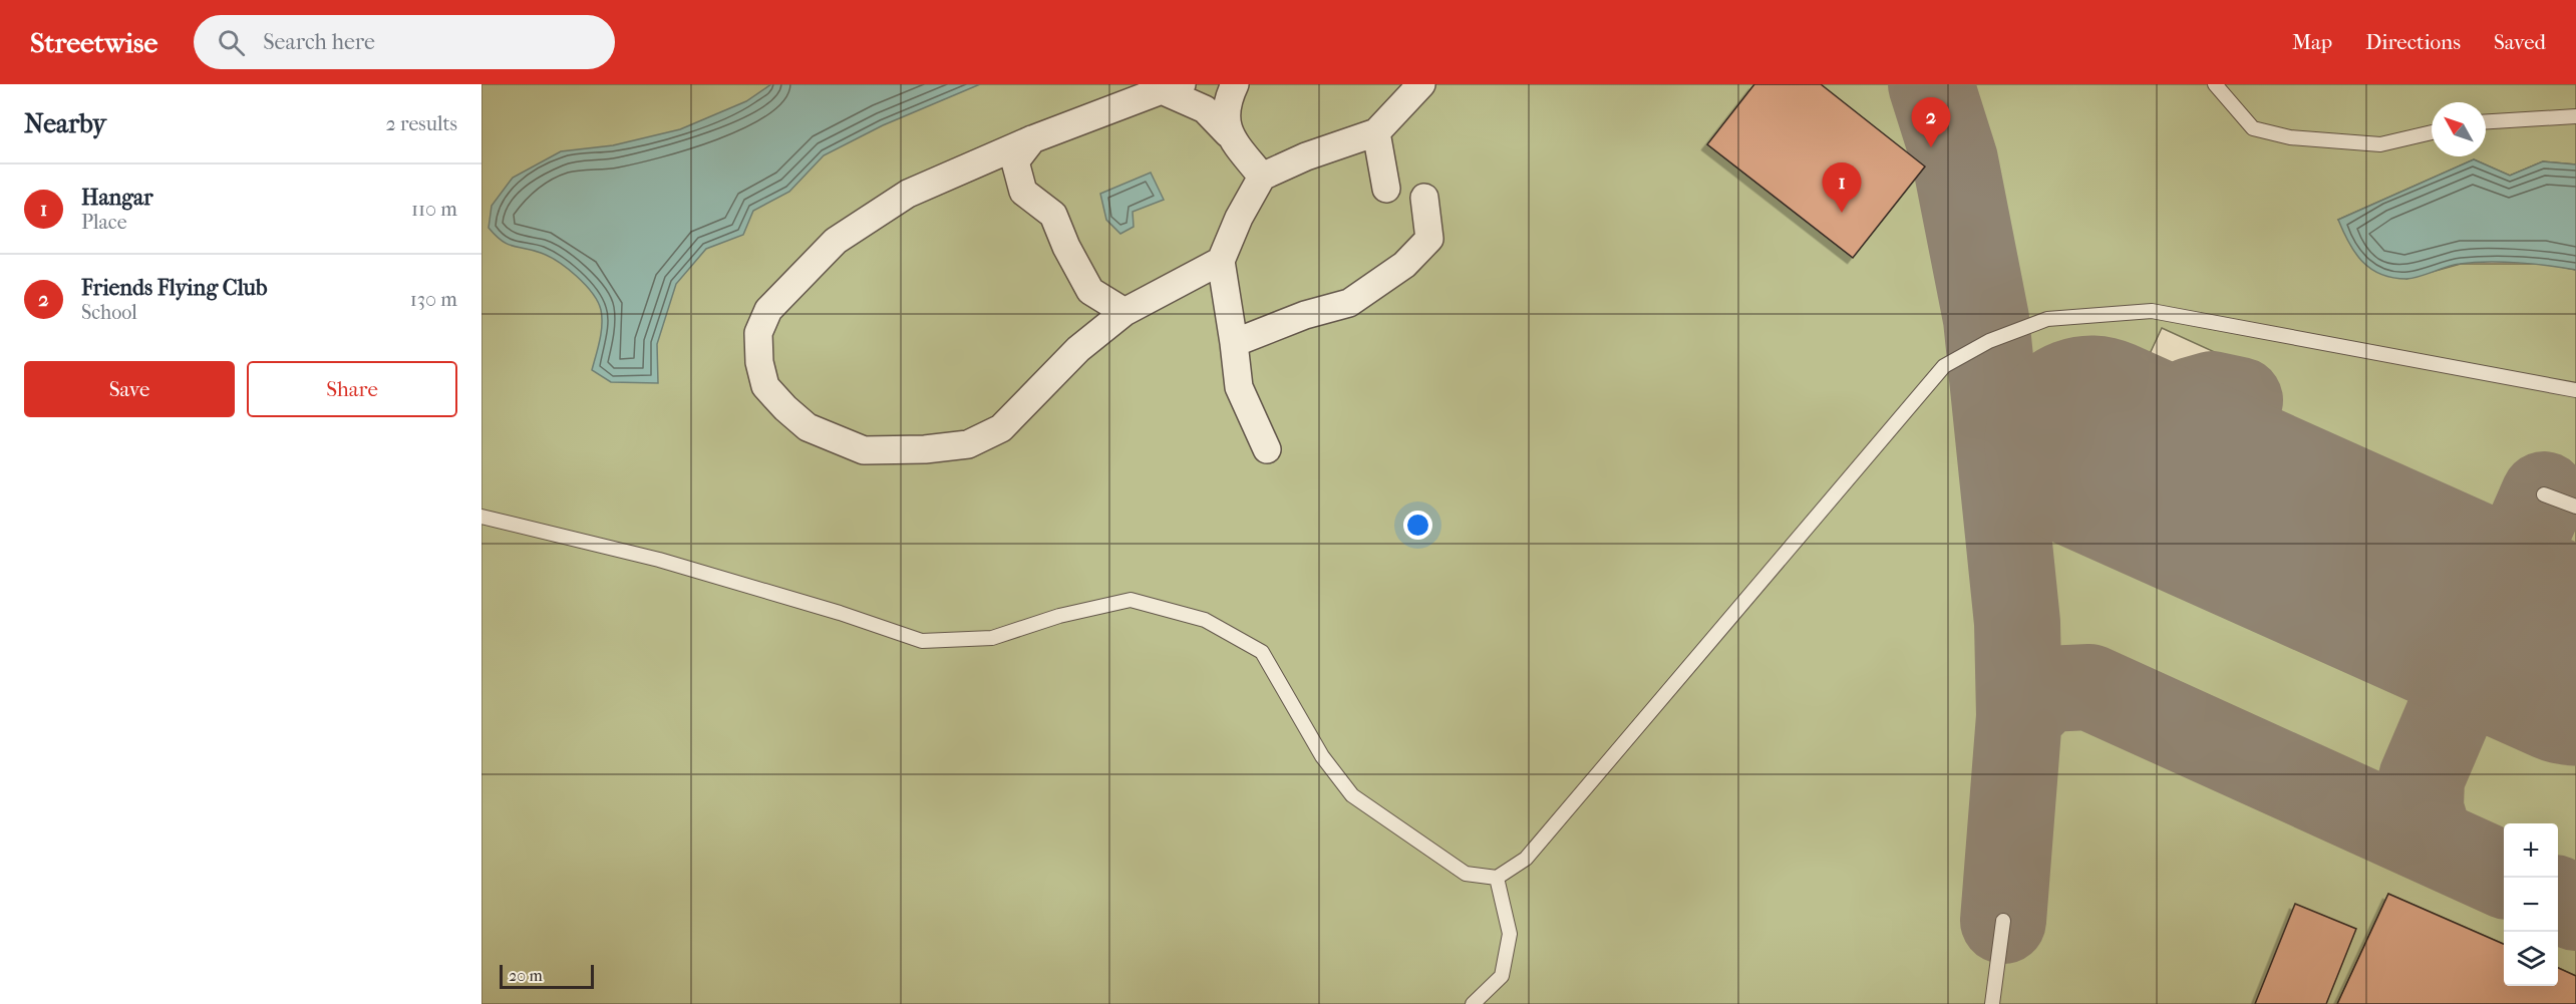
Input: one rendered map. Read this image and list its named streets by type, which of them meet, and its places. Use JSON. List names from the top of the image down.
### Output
{
  "scale_bar": "20 m",
  "north": "top left",
  "page": {
    "header": "Streetwise",
    "search": "Search here",
    "nav": ["Map", "Directions", "Saved"],
    "heading": ["Nearby", "2 results"],
    "pins": ["2", "1"],
    "list": [
      {
        "mark": "1",
        "name": "Hangar",
        "note": "Place",
        "value": "110 m"
      },
      {
        "mark": "2",
        "name": "Friends Flying Club",
        "note": "School",
        "value": "130 m"
      }
    ],
    "buttons": ["Save", "Share"],
    "map_buttons": ["+", "−"],
    "scale": "20 m"
  }
}
